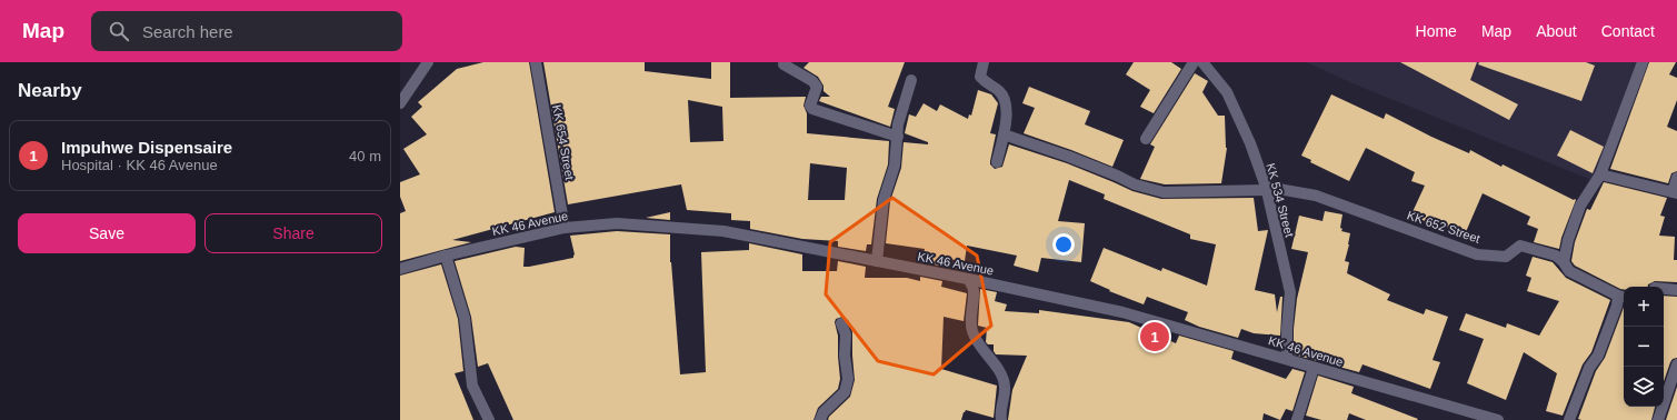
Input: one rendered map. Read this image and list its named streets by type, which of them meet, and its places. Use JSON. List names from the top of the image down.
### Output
{
  "streets": {
    "street": [
      "KK 654 Street",
      "KK 534 Street",
      "KK 46 Avenue",
      "KK 652 Street"
    ]
  },
  "crossings": [
    ["KK 654 Street", "KK 46 Avenue"],
    ["KK 534 Street", "KK 46 Avenue"],
    ["KK 534 Street", "KK 652 Street"]
  ],
  "page": {
    "header": "Map",
    "search": "Search here",
    "nav": [
      "Home",
      "Map",
      "About",
      "Contact"
    ],
    "heading": "Nearby",
    "list": [
      {
        "mark": "1",
        "name": "Impuhwe Dispensaire",
        "note": "Hospital · KK 46 Avenue",
        "value": "40 m"
      }
    ],
    "buttons": ["Save", "Share"],
    "map_buttons": ["+", "−"],
    "pins": "1"
  }
}
